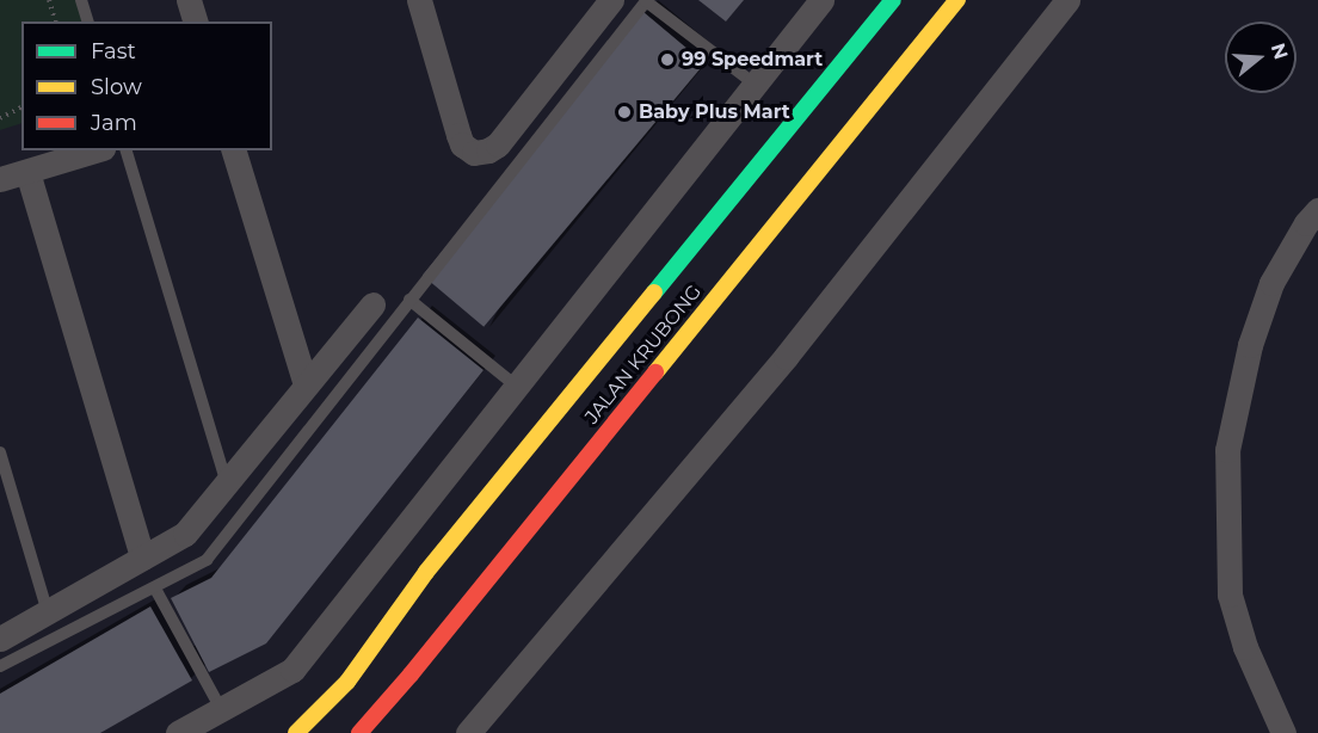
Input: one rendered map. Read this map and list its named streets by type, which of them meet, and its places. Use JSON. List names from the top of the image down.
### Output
{
  "streets": {
    "main road": ["JALAN KRUBONG"]
  },
  "places": ["99 Speedmart", "Baby Plus Mart"],
  "legend": ["Fast", "Slow", "Jam"],
  "north": "right"
}
